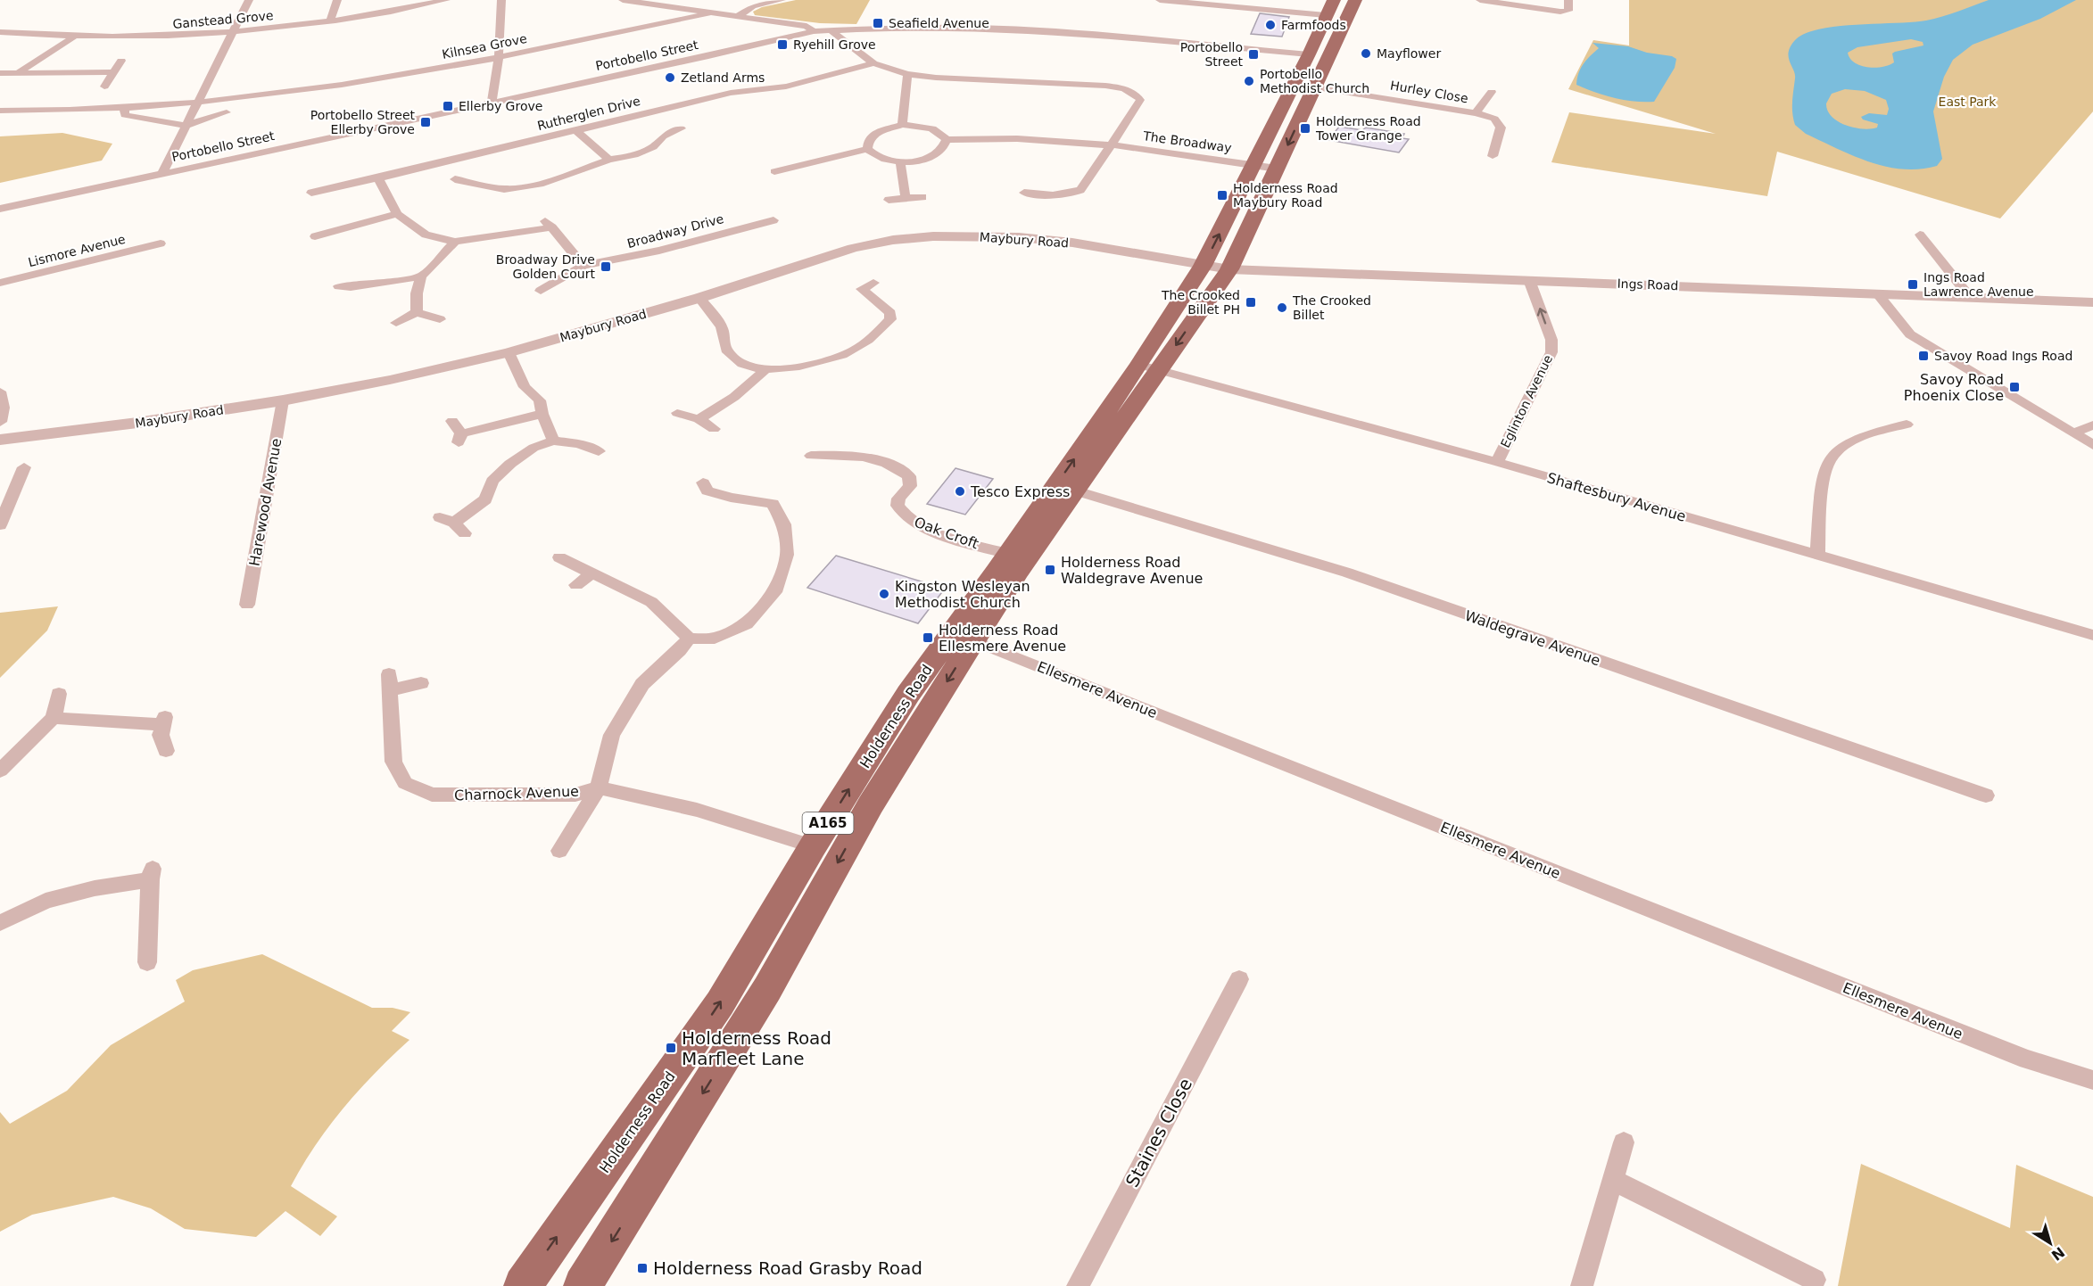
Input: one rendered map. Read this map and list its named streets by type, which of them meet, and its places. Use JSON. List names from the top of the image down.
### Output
{
  "streets": {
    "highway": ["Holderness Road", "A165"],
    "street": [
      "Ganstead Grove",
      "Kilnsea Grove",
      "Portobello Street",
      "Hurley Close",
      "Rutherglen Drive",
      "The Broadway",
      "Broadway Drive",
      "Maybury Road",
      "Lismore Avenue",
      "Ings Road",
      "Eglinton Avenue",
      "Shaftesbury Avenue",
      "Harewood Avenue",
      "Oak Croft",
      "Waldegrave Avenue",
      "Ellesmere Avenue",
      "Charnock Avenue",
      "Staines Close"
    ]
  },
  "crossings": [
    ["Portobello Street", "Holderness Road"],
    ["Hurley Close", "Holderness Road"],
    ["The Broadway", "Holderness Road"],
    ["Maybury Road", "Ings Road"],
    ["Maybury Road", "Harewood Avenue"],
    ["Maybury Road", "Holderness Road"],
    ["Ings Road", "Eglinton Avenue"],
    ["Ings Road", "Holderness Road"],
    ["Eglinton Avenue", "Shaftesbury Avenue"],
    ["Shaftesbury Avenue", "Holderness Road"],
    ["Oak Croft", "Holderness Road"],
    ["Waldegrave Avenue", "Holderness Road"],
    ["Ellesmere Avenue", "Holderness Road"],
    ["Holderness Road", "Charnock Avenue"]
  ],
  "one_way": ["Eglinton Avenue"],
  "parks": ["East Park"],
  "places": {
    "transit": [
      "Seafield Avenue",
      "Ryehill Grove",
      "Portobello Street",
      "Ellerby Grove",
      "Portobello Street Ellerby Grove",
      "Holderness Road Tower Grange",
      "Holderness Road Maybury Road",
      "Broadway Drive Golden Court",
      "Ings Road Lawrence Avenue",
      "The Crooked Billet PH",
      "Savoy Road Ings Road",
      "Savoy Road Phoenix Close",
      "Holderness Road Waldegrave Avenue",
      "Holderness Road Ellesmere Avenue",
      "Holderness Road Marfleet Lane",
      "Holderness Road Grasby Road"
    ],
    "other": [
      "Farmfoods",
      "Mayflower",
      "Zetland Arms",
      "Portobello Methodist Church",
      "The Crooked Billet",
      "Tesco Express",
      "Kingston Wesleyan Methodist Church"
    ]
  },
  "north": "bottom right"
}
